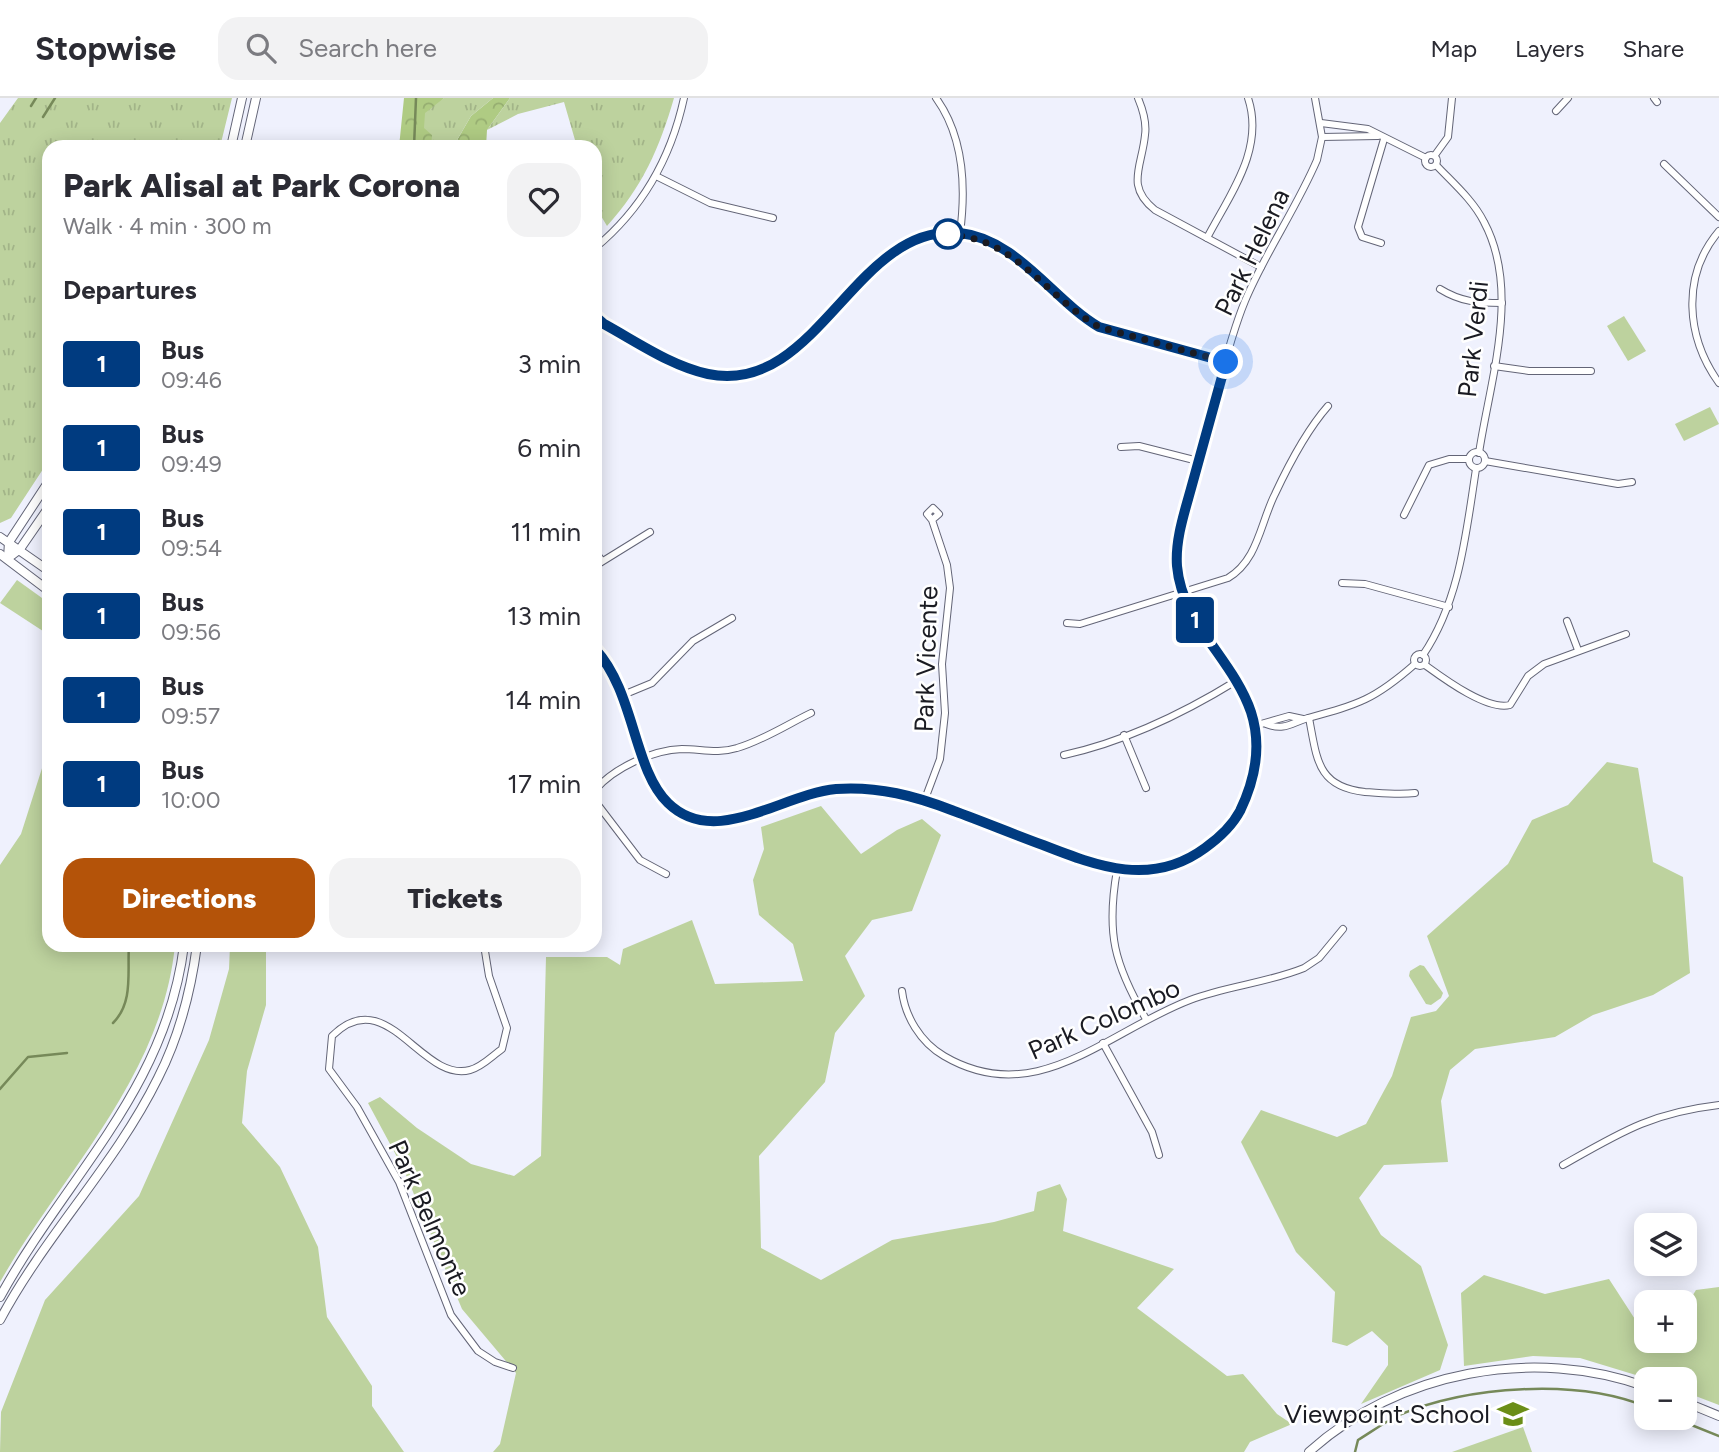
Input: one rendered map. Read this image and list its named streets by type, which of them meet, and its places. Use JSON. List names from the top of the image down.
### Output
{
  "streets": {
    "street": [
      "Park Helena",
      "Park Verdi",
      "Park Vicente",
      "Park Colombo",
      "Park Belmonte"
    ]
  },
  "crossings": [
    ["Park Helena", "Park Verdi"],
    ["Park Helena", "Park Vicente"]
  ],
  "places": {
    "school or university": ["Viewpoint School"]
  },
  "lines": ["bus line 1"],
  "page": {
    "header": "Stopwise",
    "search": "Search here",
    "nav": ["Map", "Layers", "Share"],
    "on_map": "1",
    "heading": [
      ["Park Alisal at Park Corona", "Walk · 4 min · 300 m"],
      "Departures"
    ],
    "list": [
      {
        "mark": "1",
        "name": "Bus",
        "note": "09:46",
        "value": "3 min"
      },
      {
        "mark": "1",
        "name": "Bus",
        "note": "09:49",
        "value": "6 min"
      },
      {
        "mark": "1",
        "name": "Bus",
        "note": "09:54",
        "value": "11 min"
      },
      {
        "mark": "1",
        "name": "Bus",
        "note": "09:56",
        "value": "13 min"
      },
      {
        "mark": "1",
        "name": "Bus",
        "note": "09:57",
        "value": "14 min"
      },
      {
        "mark": "1",
        "name": "Bus",
        "note": "10:00",
        "value": "17 min"
      }
    ],
    "buttons": ["Directions", "Tickets"],
    "map_buttons": ["+", "−"]
  }
}
